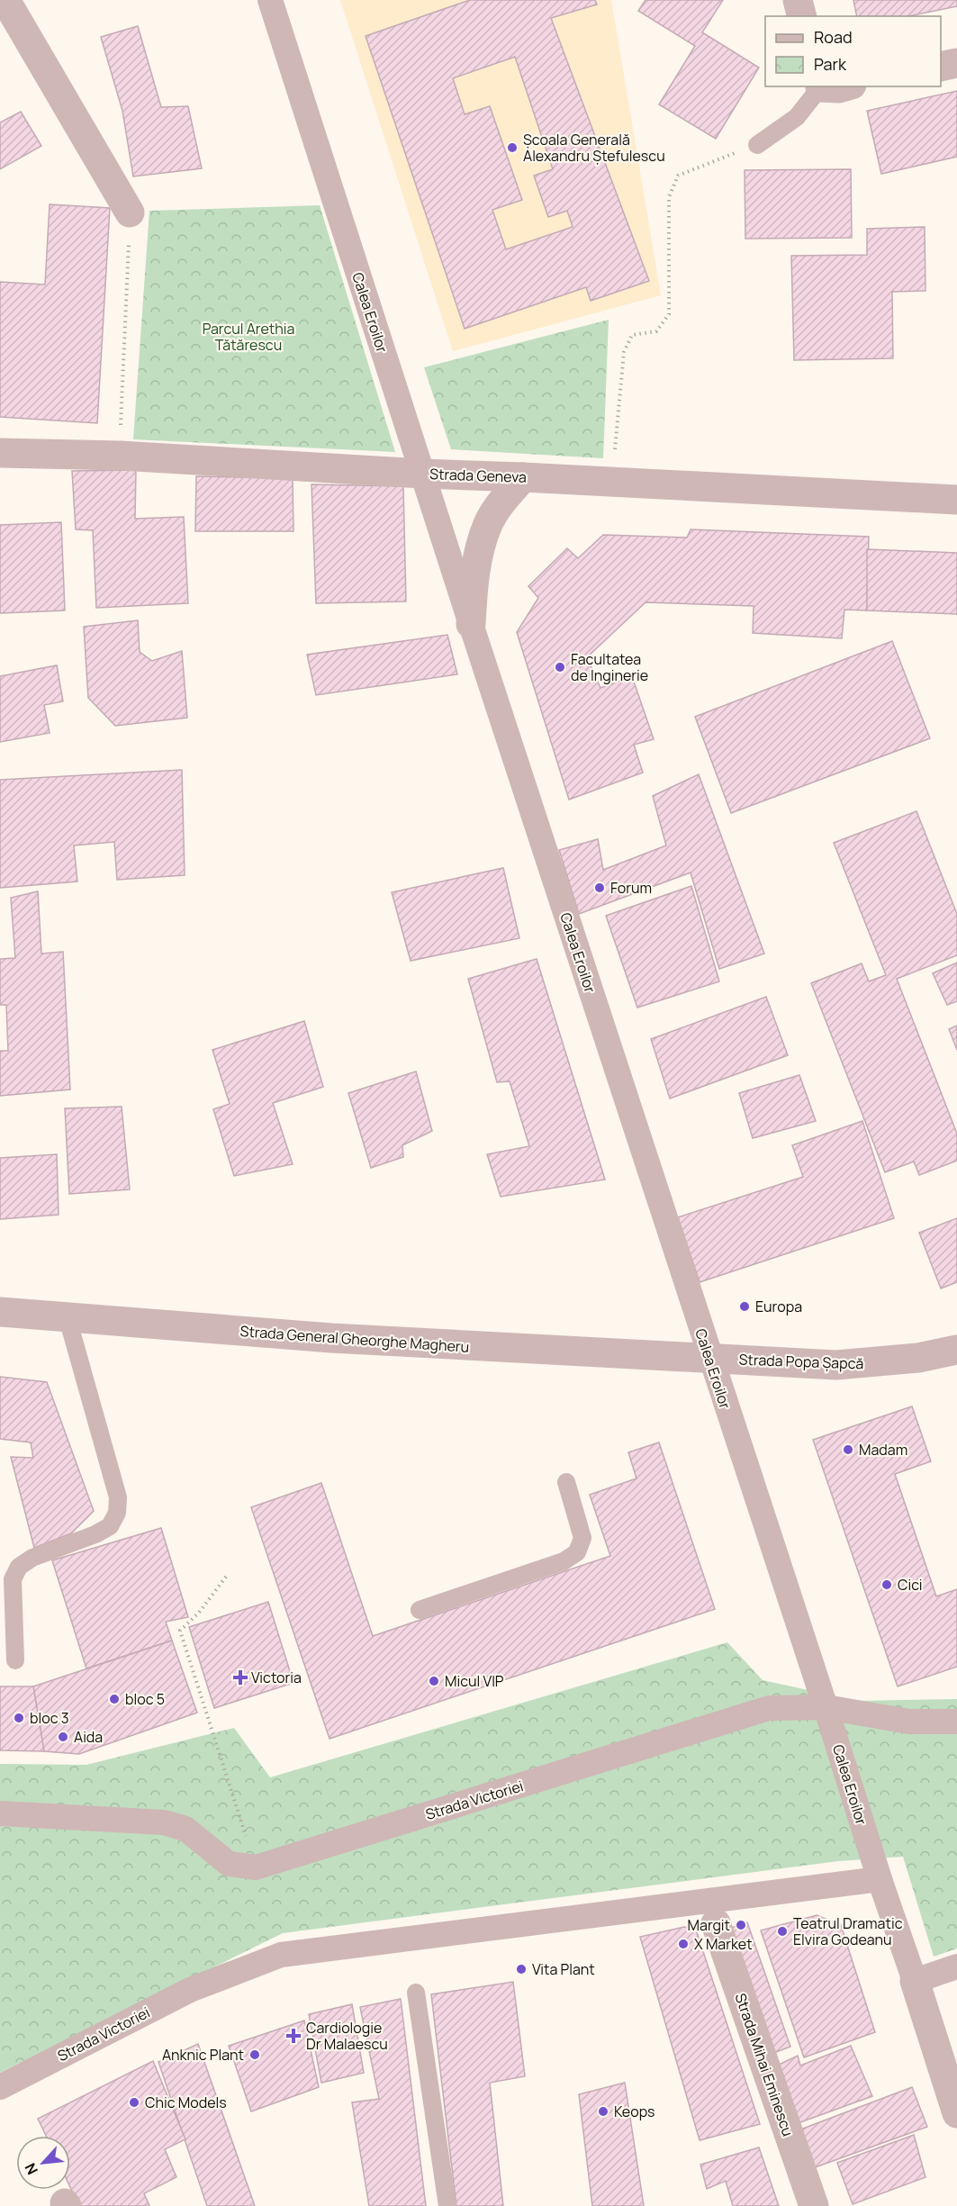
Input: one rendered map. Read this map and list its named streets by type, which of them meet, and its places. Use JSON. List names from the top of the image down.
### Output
{
  "streets": {
    "street": [
      "Calea Eroilor",
      "Strada Geneva",
      "Strada General Gheorghe Magheru",
      "Strada Popa Șapcă",
      "Strada Victoriei",
      "Strada Mihai Eminescu"
    ]
  },
  "crossings": [
    ["Calea Eroilor", "Strada Geneva"],
    ["Calea Eroilor", "Strada General Gheorghe Magheru"],
    ["Calea Eroilor", "Strada Popa Șapcă"],
    ["Calea Eroilor", "Strada Victoriei"],
    ["Strada General Gheorghe Magheru", "Strada Popa Șapcă"]
  ],
  "parks": ["Parcul Arethia Tătărescu"],
  "places": {
    "other": [
      "Școala Generală Alexandru Ștefulescu",
      "Facultatea de Inginerie",
      "Forum",
      "Europa",
      "Madam",
      "Cici",
      "Micul VIP",
      "bloc 5",
      "bloc 3",
      "Aida",
      "Margit",
      "Teatrul Dramatic Elvira Godeanu",
      "X Market",
      "Vita Plant",
      "Anknic Plant",
      "Chic Models",
      "Keops"
    ],
    "health": ["Victoria", "Cardiologie Dr Malaescu"]
  },
  "legend": ["Road", "Park"],
  "north": "bottom left"
}
